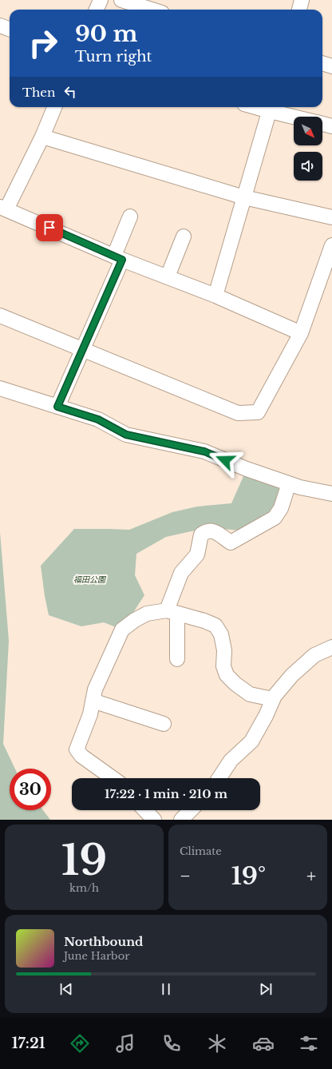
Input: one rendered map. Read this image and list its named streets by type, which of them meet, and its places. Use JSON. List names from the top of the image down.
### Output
{
  "parks": ["福田公園"],
  "north": "bottom right",
  "page": {
    "turn": ["90 m", "Turn right"],
    "then": "Then",
    "limit": "30",
    "trip": "17:22 · 1 min · 210 m",
    "tile": [
      ["19", "km/h"],
      "Climate"
    ],
    "heat": ["−", "19°", "+"],
    "song": ["Northbound", "June Harbor"],
    "tabs": "17:21"
  }
}
